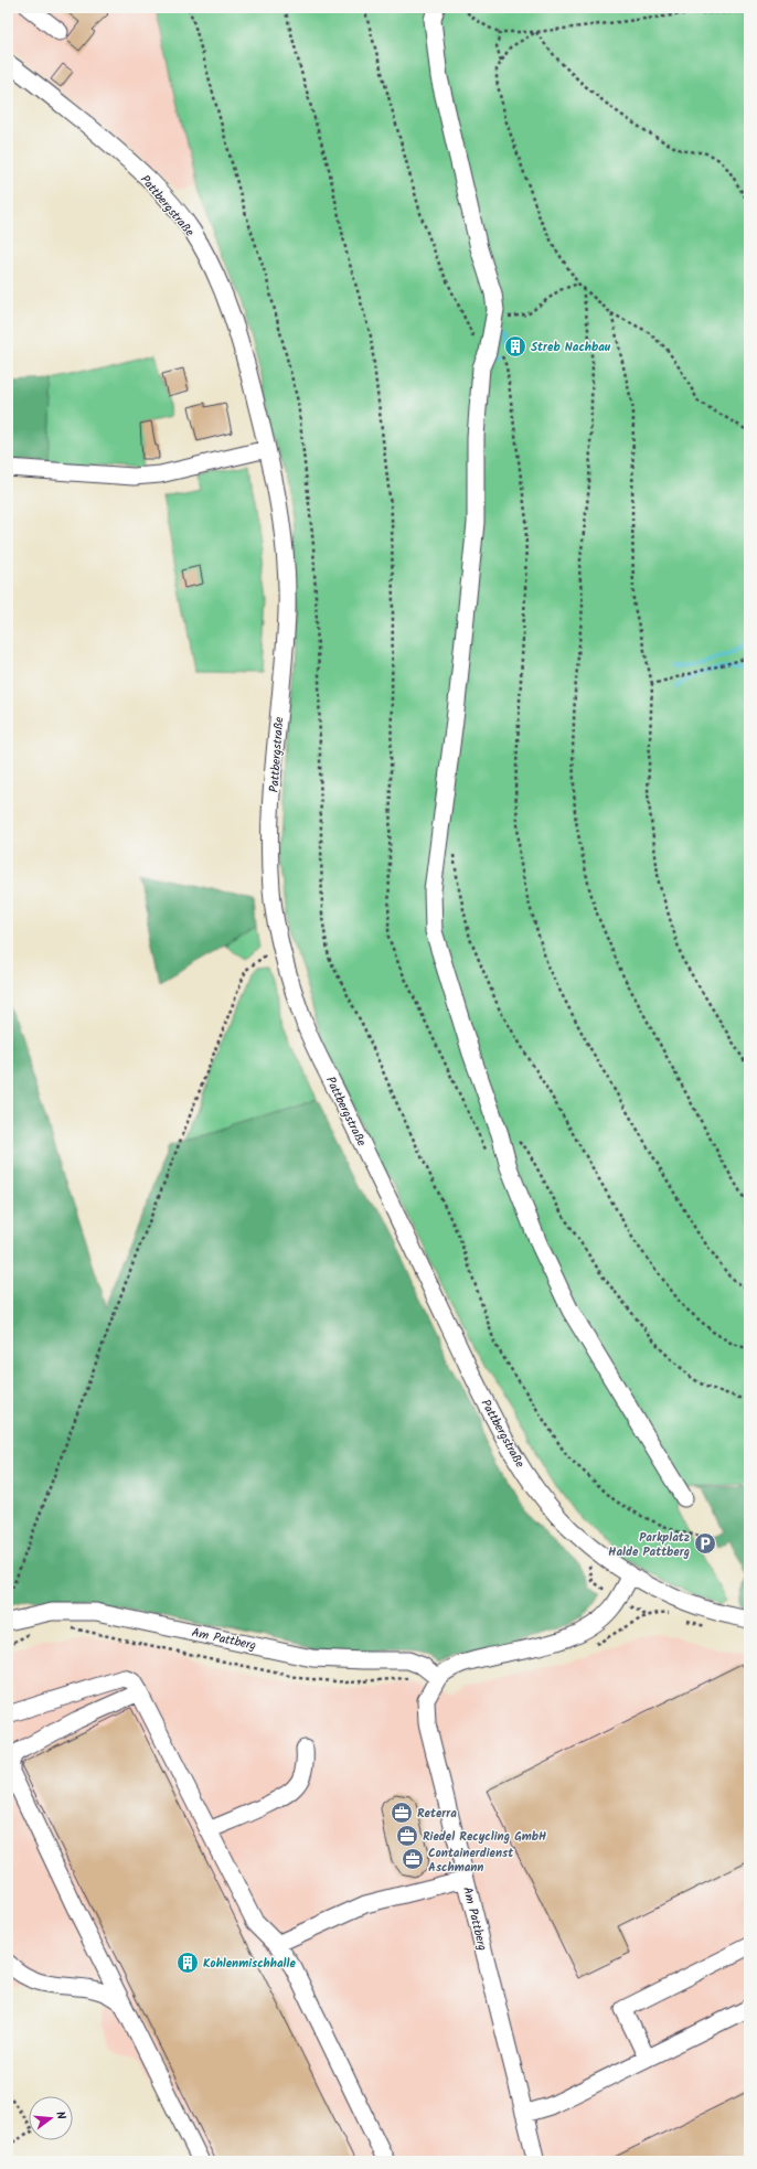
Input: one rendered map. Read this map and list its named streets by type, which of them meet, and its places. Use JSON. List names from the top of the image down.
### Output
{
  "streets": {
    "street": ["Pattbergstraße", "Am Pattberg"]
  },
  "places": {
    "building": ["Streb Nachbau", "Kohlenmischhalle"],
    "parking": ["Parkplatz Halde Pattberg"],
    "office": ["Reterra", "Riedel Recycling GmbH", "Containerdienst Aschmann"]
  },
  "north": "right"
}
